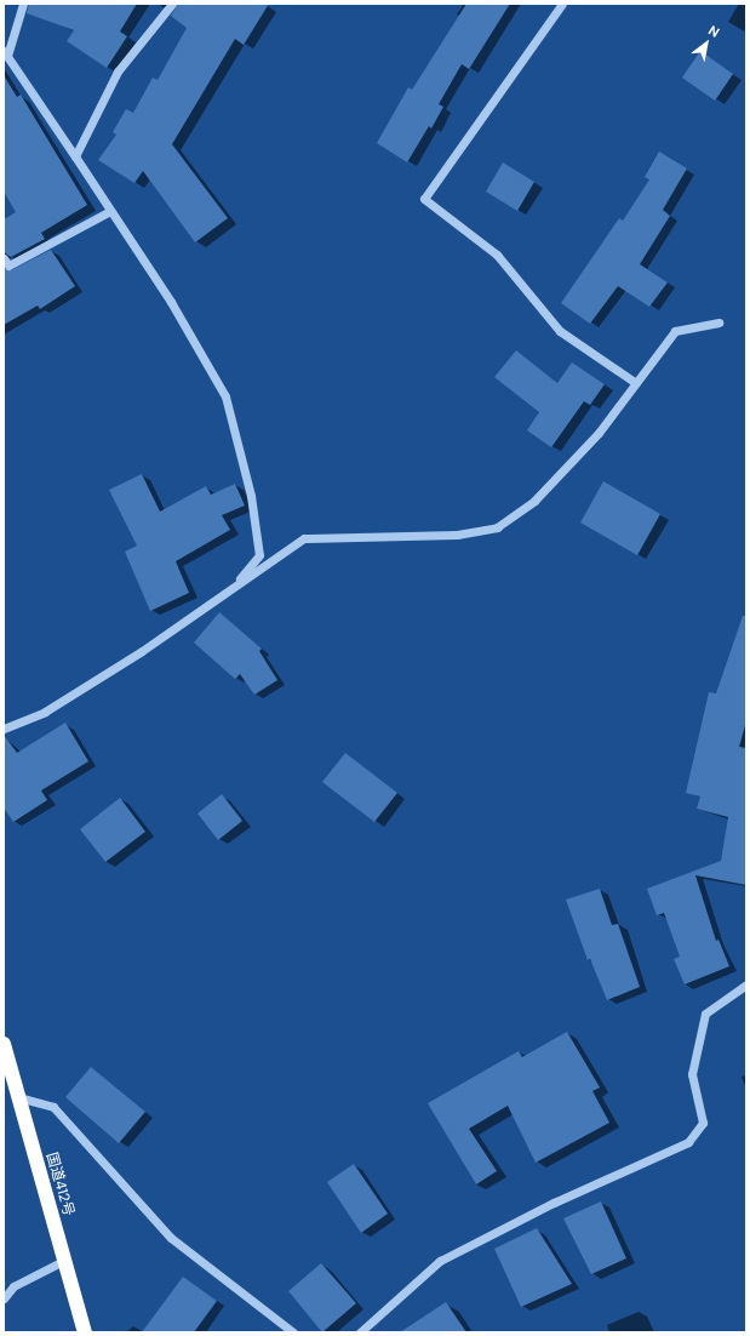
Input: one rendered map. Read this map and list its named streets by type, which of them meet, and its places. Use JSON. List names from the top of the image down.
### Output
{
  "streets": {
    "highway": ["国道412号"]
  },
  "north": "top right"
}
